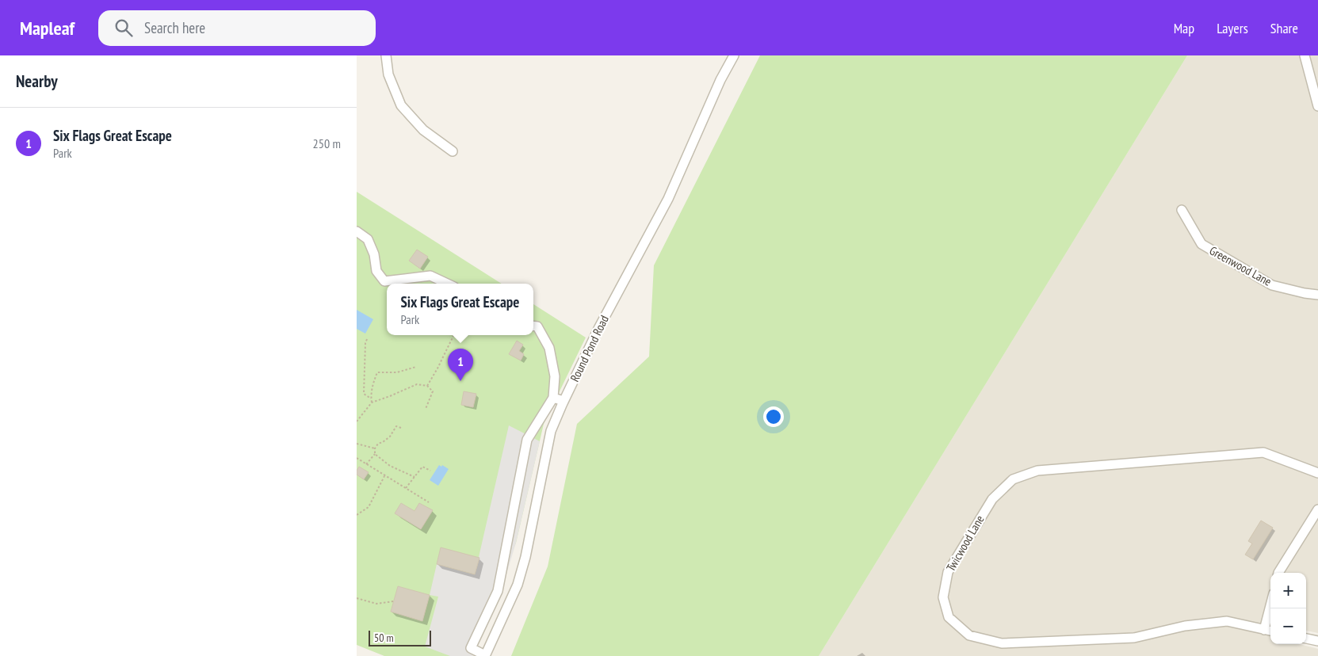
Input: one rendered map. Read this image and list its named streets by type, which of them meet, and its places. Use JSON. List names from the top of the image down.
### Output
{
  "streets": {
    "street": ["Greenwood Lane", "Round Pond Road", "Twicwood Lane"]
  },
  "scale_bar": "50 m",
  "page": {
    "header": "Mapleaf",
    "search": "Search here",
    "nav": ["Map", "Layers", "Share"],
    "heading": "Nearby",
    "list": [
      {
        "mark": "1",
        "name": "Six Flags Great Escape",
        "note": "Park",
        "value": "250 m"
      }
    ],
    "popup": ["Six Flags Great Escape", "Park"],
    "pins": "1",
    "map_buttons": ["+", "−"],
    "scale": "50 m"
  }
}
